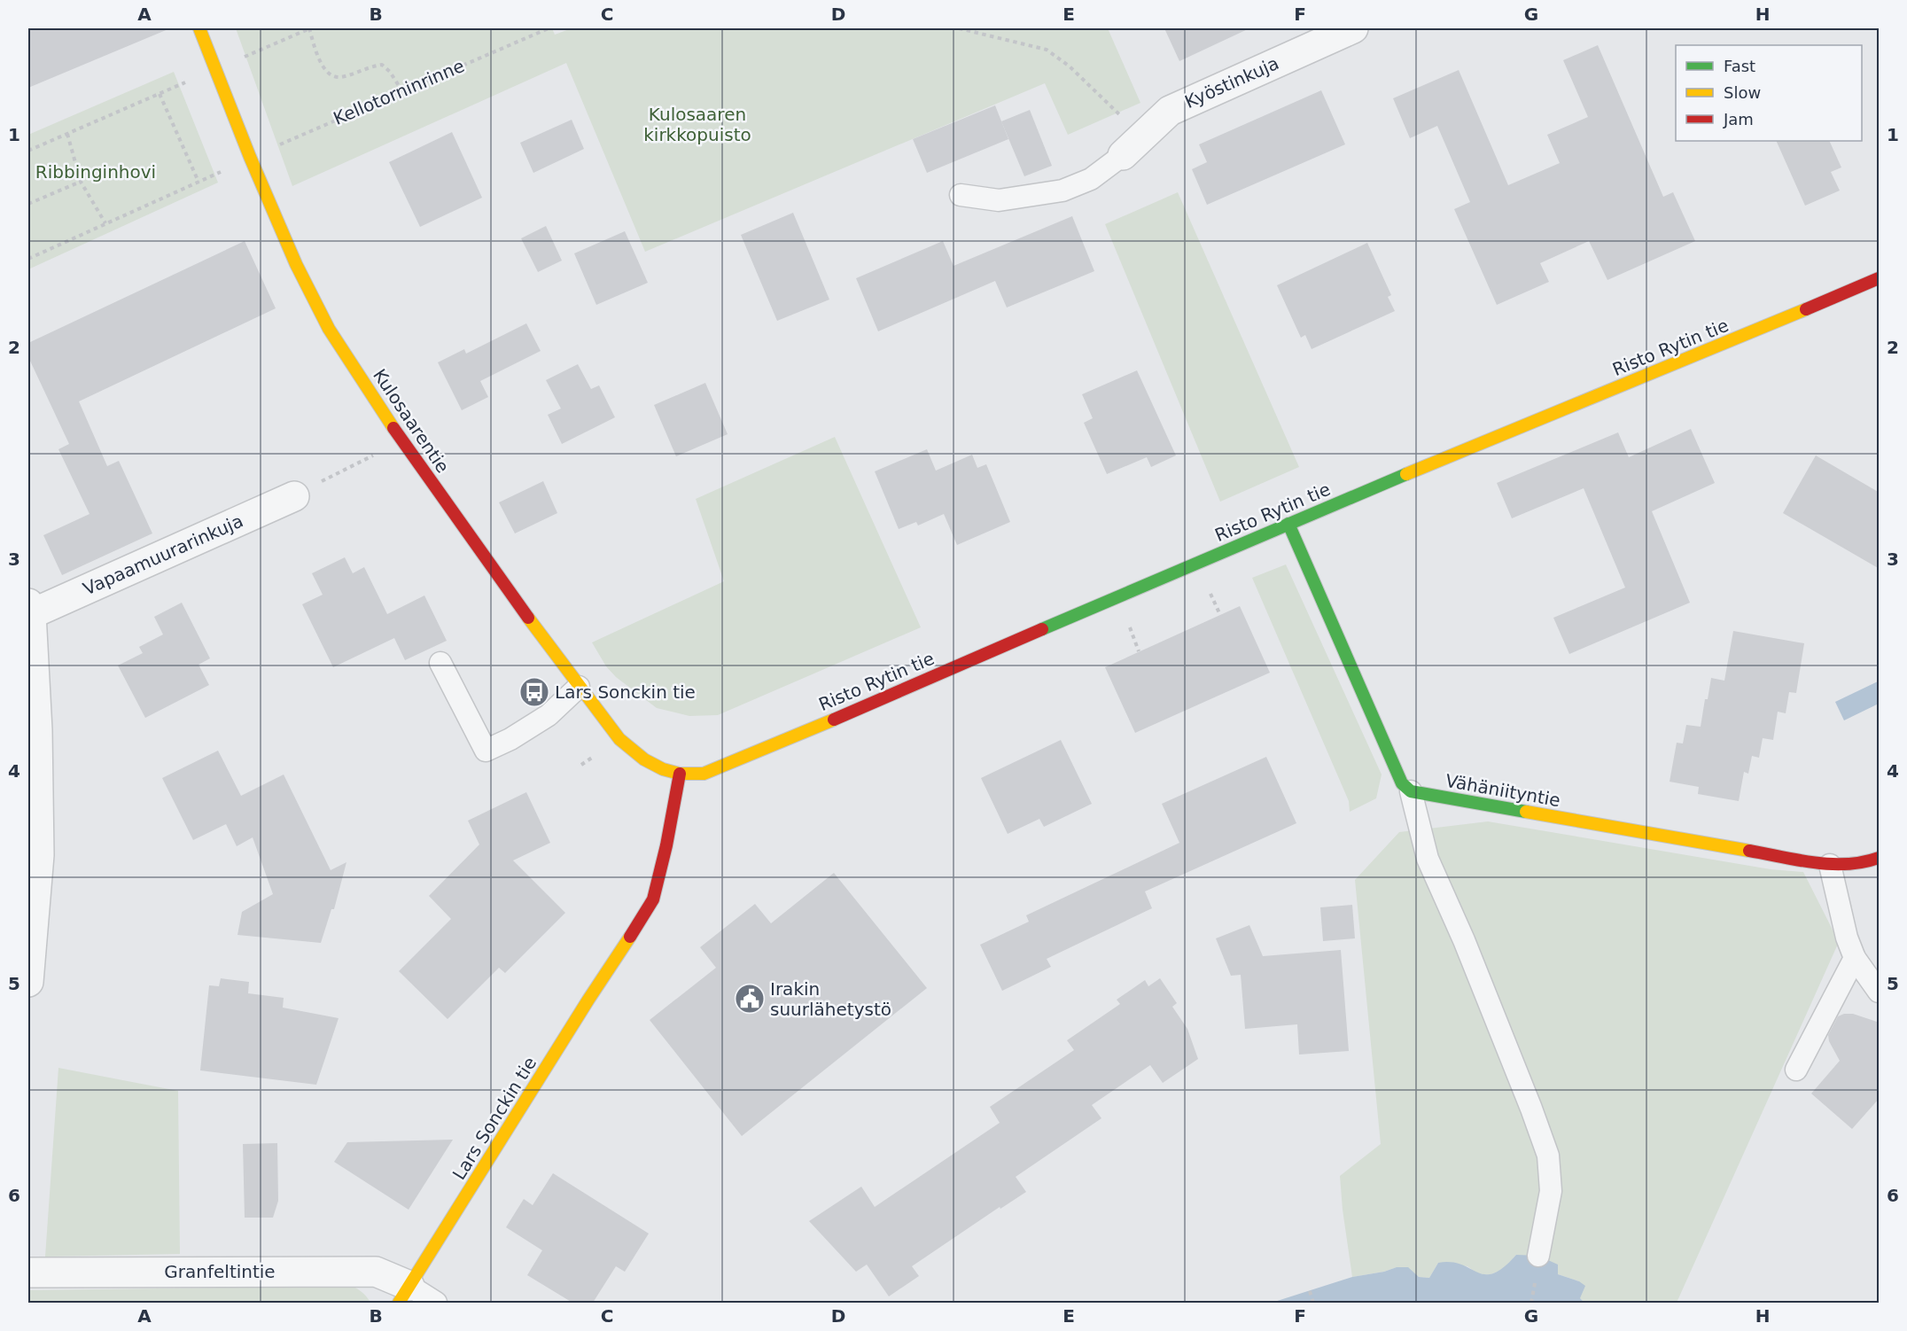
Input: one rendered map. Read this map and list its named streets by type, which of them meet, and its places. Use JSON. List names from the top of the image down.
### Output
{
  "streets": {
    "street": [
      "Kyöstinkuja",
      "Risto Rytin tie",
      "Kulosaarentie",
      "Vapaamuurarinkuja",
      "Vähäniityntie",
      "Lars Sonckin tie",
      "Granfeltintie"
    ],
    "path": ["Kellotorninrinne"]
  },
  "crossings": [
    ["Kellotorninrinne", "Kulosaarentie"],
    ["Risto Rytin tie", "Kulosaarentie"],
    ["Risto Rytin tie", "Lars Sonckin tie"],
    ["Kulosaarentie", "Lars Sonckin tie"],
    ["Lars Sonckin tie", "Granfeltintie"]
  ],
  "parks": ["Kulosaaren kirkkopuisto", "Ribbinginhovi"],
  "places": {
    "bus stop": ["Lars Sonckin tie"],
    "public building": ["Irakin suurlähetystö"]
  },
  "legend": ["Fast", "Slow", "Jam"],
  "grid": {
    "columns": [
      "A",
      "B",
      "C",
      "D",
      "E",
      "F",
      "G",
      "H"
    ],
    "rows": [
      "1",
      "2",
      "3",
      "4",
      "5",
      "6"
    ]
  }
}
